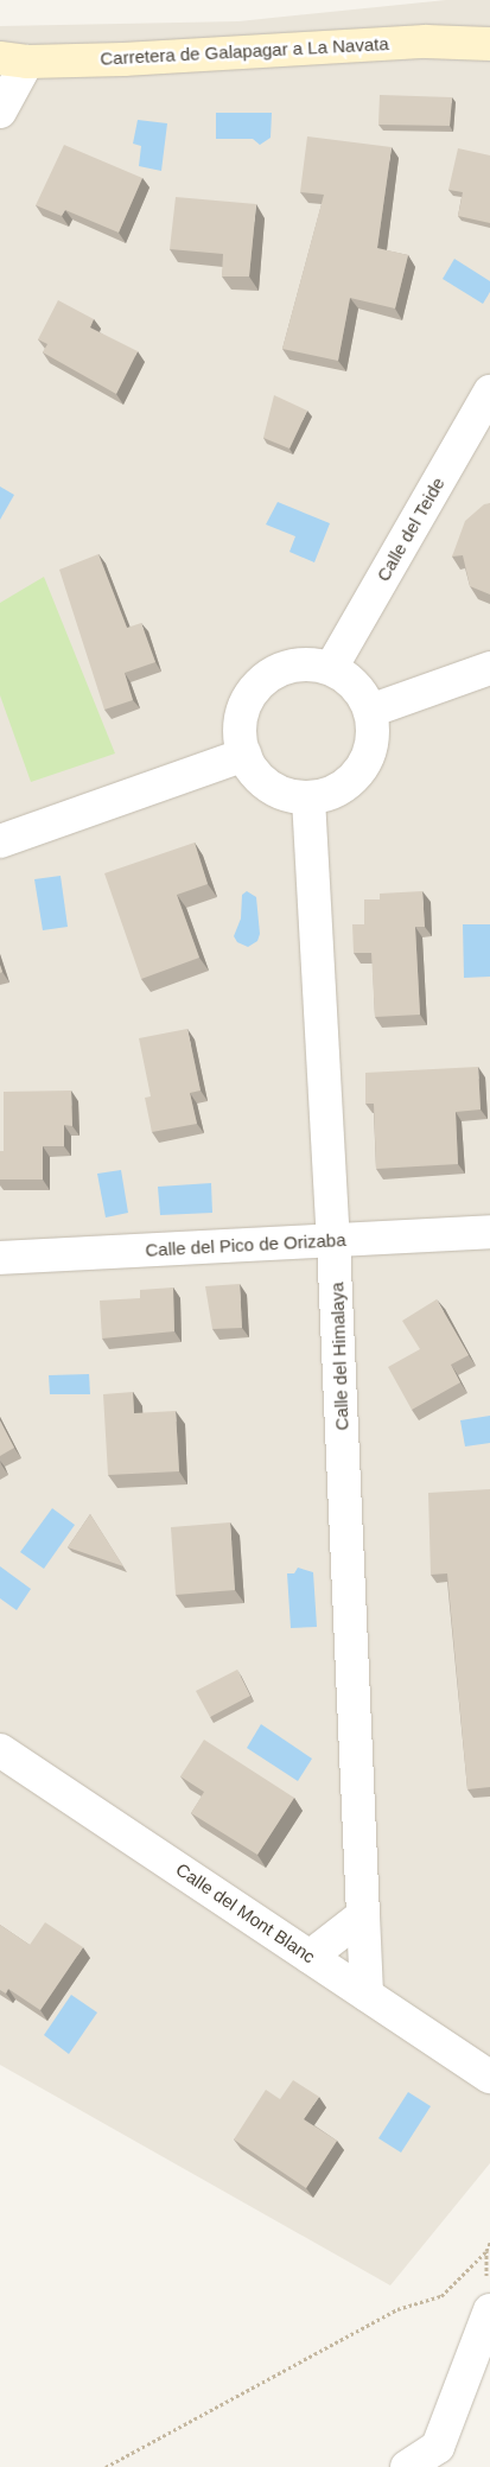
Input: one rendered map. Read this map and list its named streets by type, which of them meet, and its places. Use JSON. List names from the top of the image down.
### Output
{
  "streets": {
    "main road": ["Carretera de Galapagar a La Navata"],
    "street": [
      "Calle del Teide",
      "Calle del Pico de Orizaba",
      "Calle del Himalaya",
      "Calle del Mont Blanc"
    ]
  },
  "crossings": [
    ["Calle del Teide", "Calle del Himalaya"],
    ["Calle del Pico de Orizaba", "Calle del Himalaya"],
    ["Calle del Himalaya", "Calle del Mont Blanc"]
  ]
}
